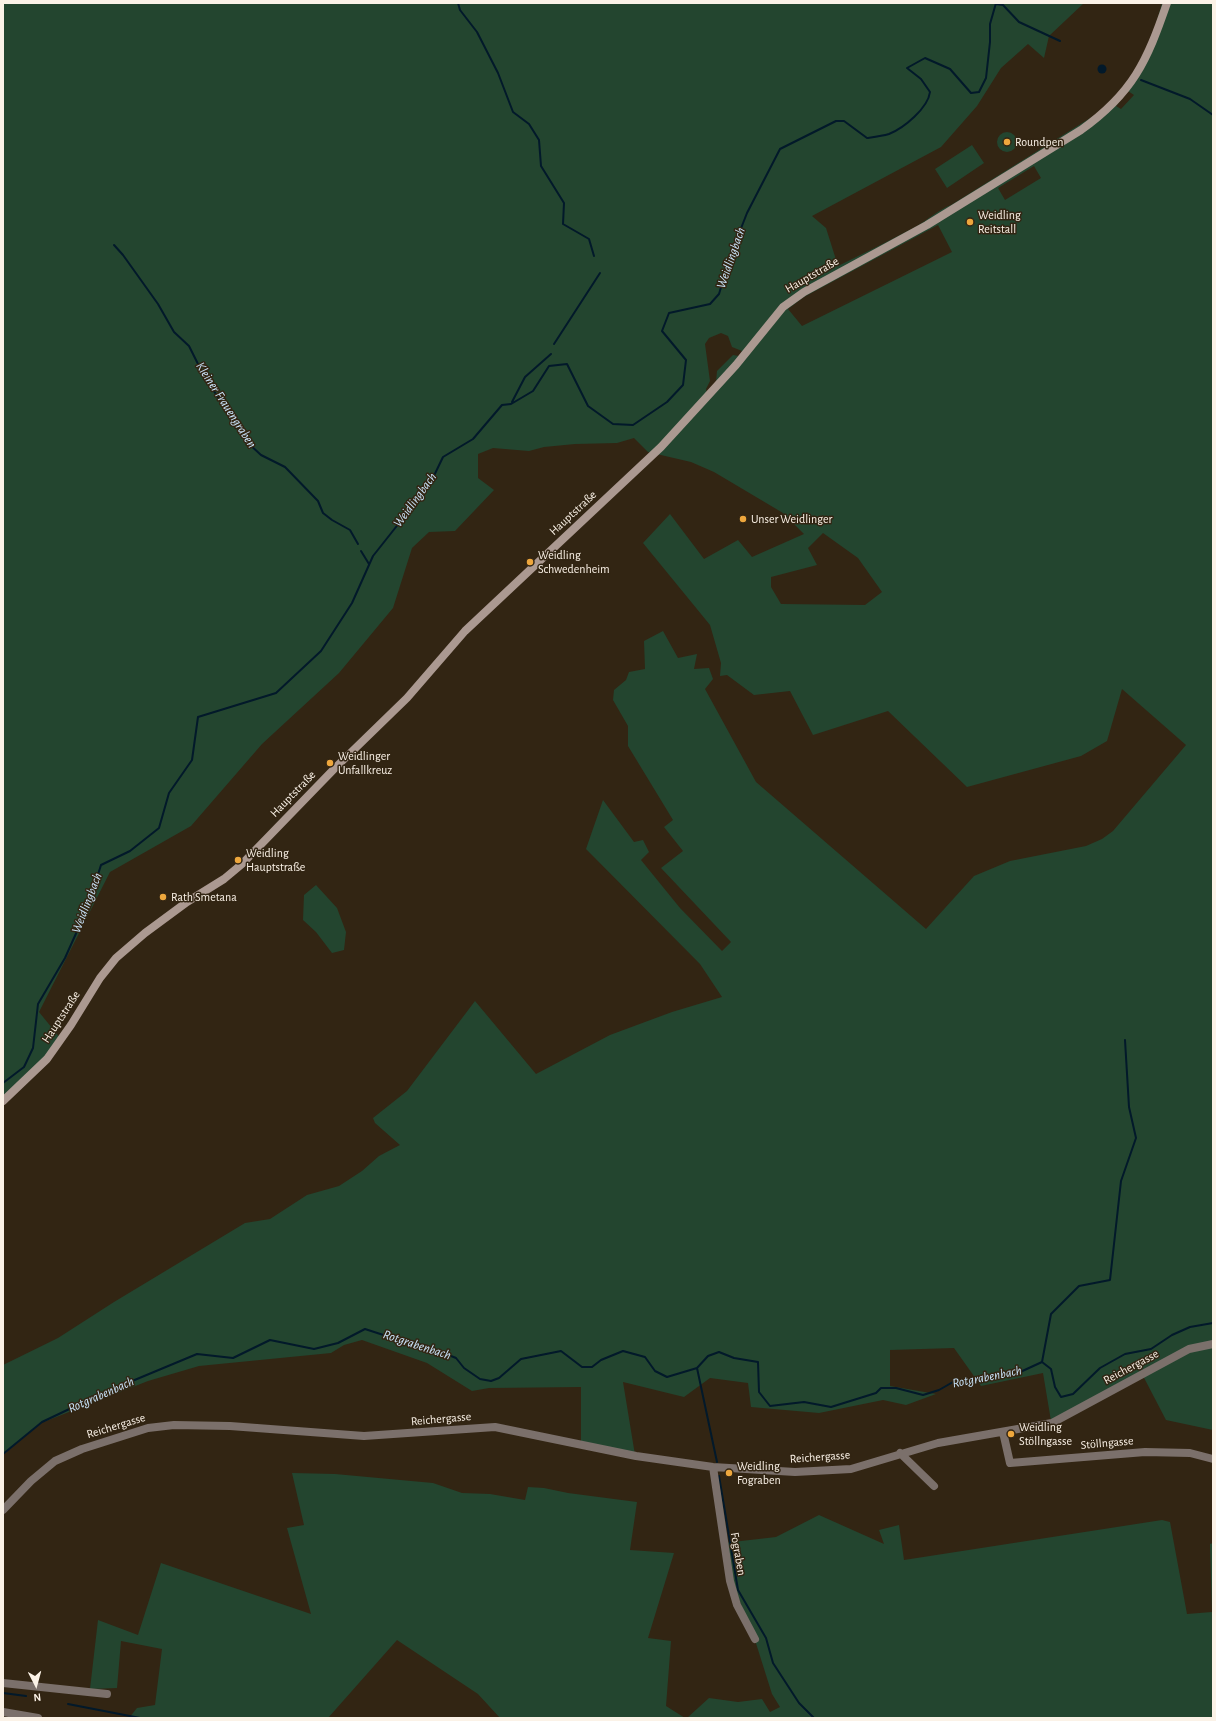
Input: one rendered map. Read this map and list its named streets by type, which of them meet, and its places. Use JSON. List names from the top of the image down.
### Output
{
  "streets": {
    "main road": ["Hauptstraße"],
    "street": ["Reichergasse", "Stöllngasse", "Fograben"]
  },
  "crossings": [
    ["Reichergasse", "Stöllngasse"],
    ["Reichergasse", "Fograben"]
  ],
  "water": ["Weidlingbach", "Kleiner Frauengraben", "Rotgrabenbach"],
  "places": [
    "Roundpen",
    "Weidling Reitstall",
    "Unser Weidlinger",
    "Weidling Schwedenheim",
    "Weidlinger Unfallkreuz",
    "Weidling Hauptstraße",
    "Rath Smetana",
    "Weidling Stöllngasse",
    "Weidling Fograben"
  ],
  "north": "bottom"
}
